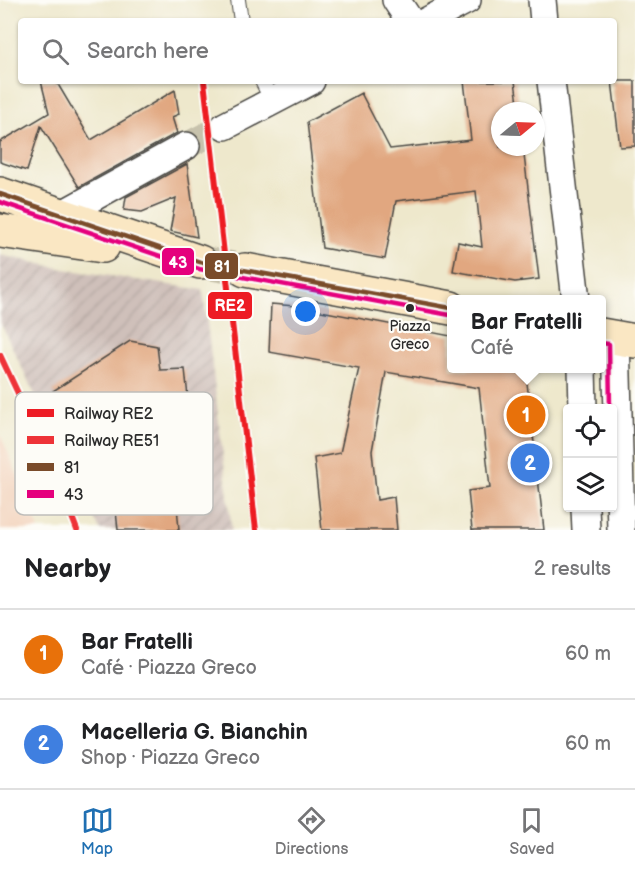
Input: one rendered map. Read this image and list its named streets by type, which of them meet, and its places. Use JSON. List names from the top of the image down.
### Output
{
  "places": ["Piazza Greco"],
  "lines": [
    "rail line RE2",
    "transit line 81",
    "transit line 43",
    "rail line RE51"
  ],
  "legend": [
    "Railway RE2",
    "Railway RE51",
    "81",
    "43"
  ],
  "north": "right",
  "page": {
    "search": "Search here",
    "popup": ["Bar Fratelli", "Café"],
    "pins": ["1", "2"],
    "heading": ["Nearby", "2 results"],
    "list": [
      {
        "mark": "1",
        "name": "Bar Fratelli",
        "note": "Café · Piazza Greco",
        "value": "60 m"
      },
      {
        "mark": "2",
        "name": "Macelleria G. Bianchin",
        "note": "Shop · Piazza Greco",
        "value": "60 m"
      }
    ],
    "nav": ["Map", "Directions", "Saved"]
  }
}
